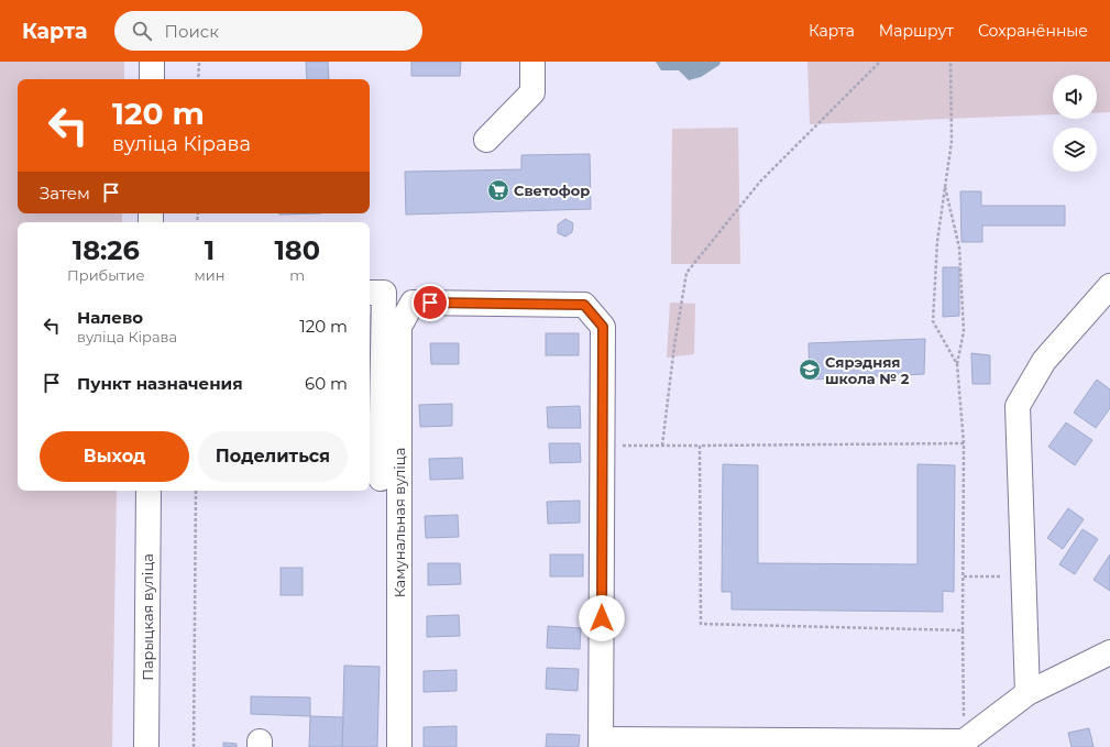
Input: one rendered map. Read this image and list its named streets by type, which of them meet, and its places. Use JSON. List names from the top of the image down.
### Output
{
  "streets": {
    "street": ["Камунальная вуліца", "Парыцкая вуліца"]
  },
  "places": {
    "supermarket": ["Светофор"],
    "school or university": ["Сярэдняя школа № 2"]
  },
  "page": {
    "header": "Карта",
    "search": "Поиск",
    "nav": ["Карта", "Маршрут", "Сохранённые"],
    "turn": ["120 m", "вуліца Кірава"],
    "then": "Затем",
    "eta": [
      "18:26",
      "Прибытие",
      "1",
      "мин",
      "180",
      "m"
    ],
    "list": [
      {
        "name": "Налево",
        "note": "вуліца Кірава",
        "value": "120 m"
      },
      {
        "name": "Пункт назначения",
        "value": "60 m"
      }
    ],
    "buttons": ["Выход", "Поделиться"]
  }
}
